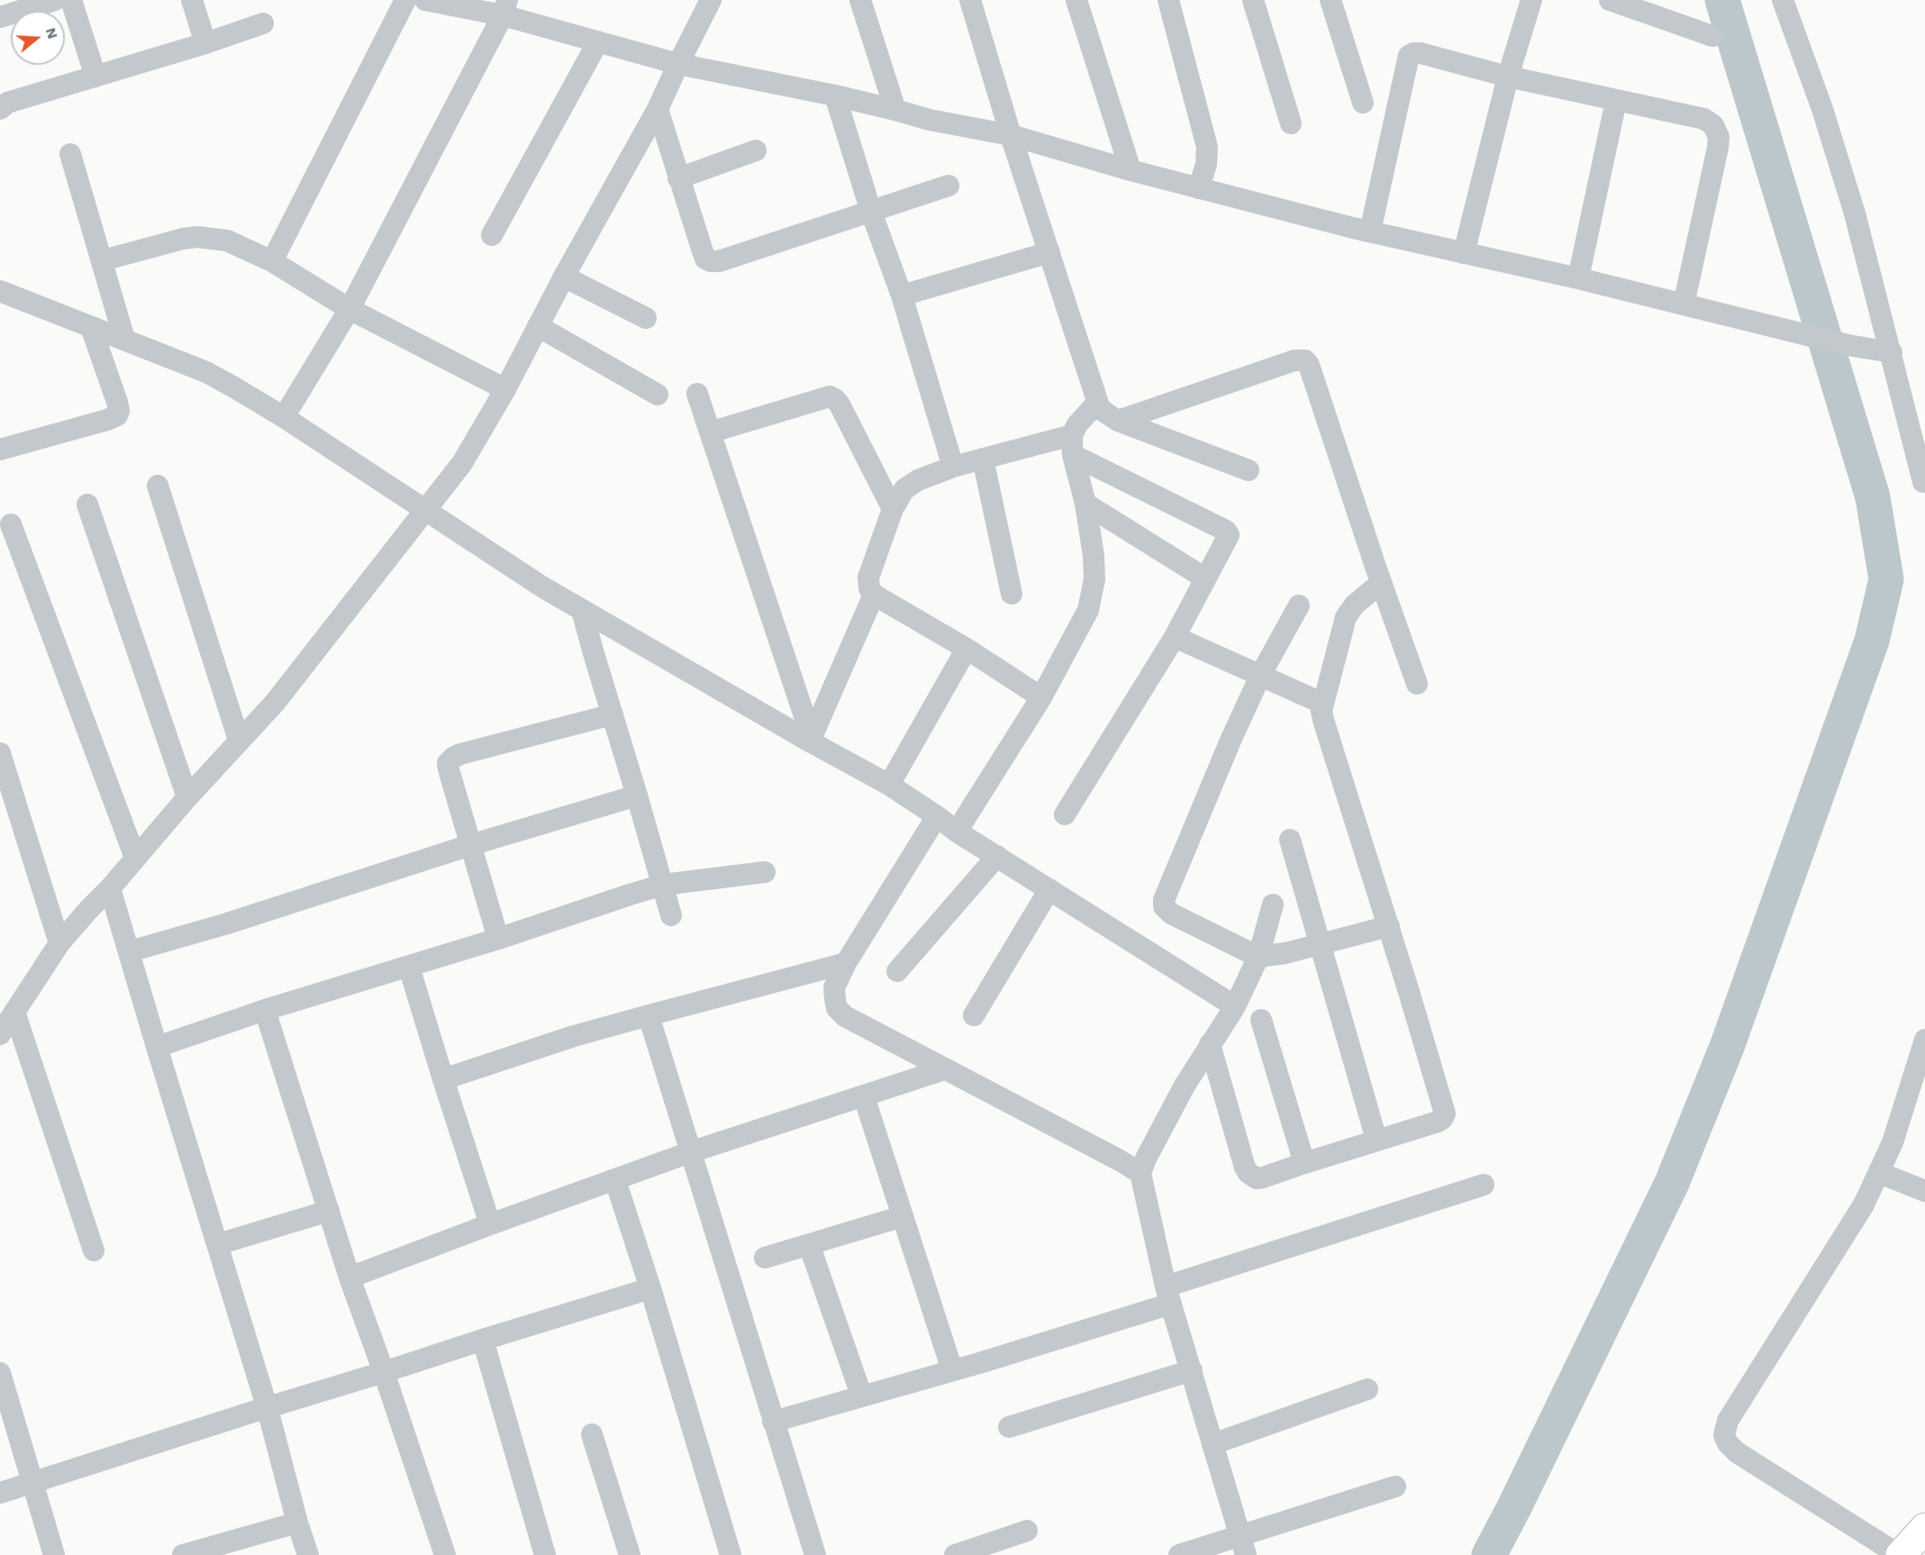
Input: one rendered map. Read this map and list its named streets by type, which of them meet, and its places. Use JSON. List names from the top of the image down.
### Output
{
  "north": "right"
}
